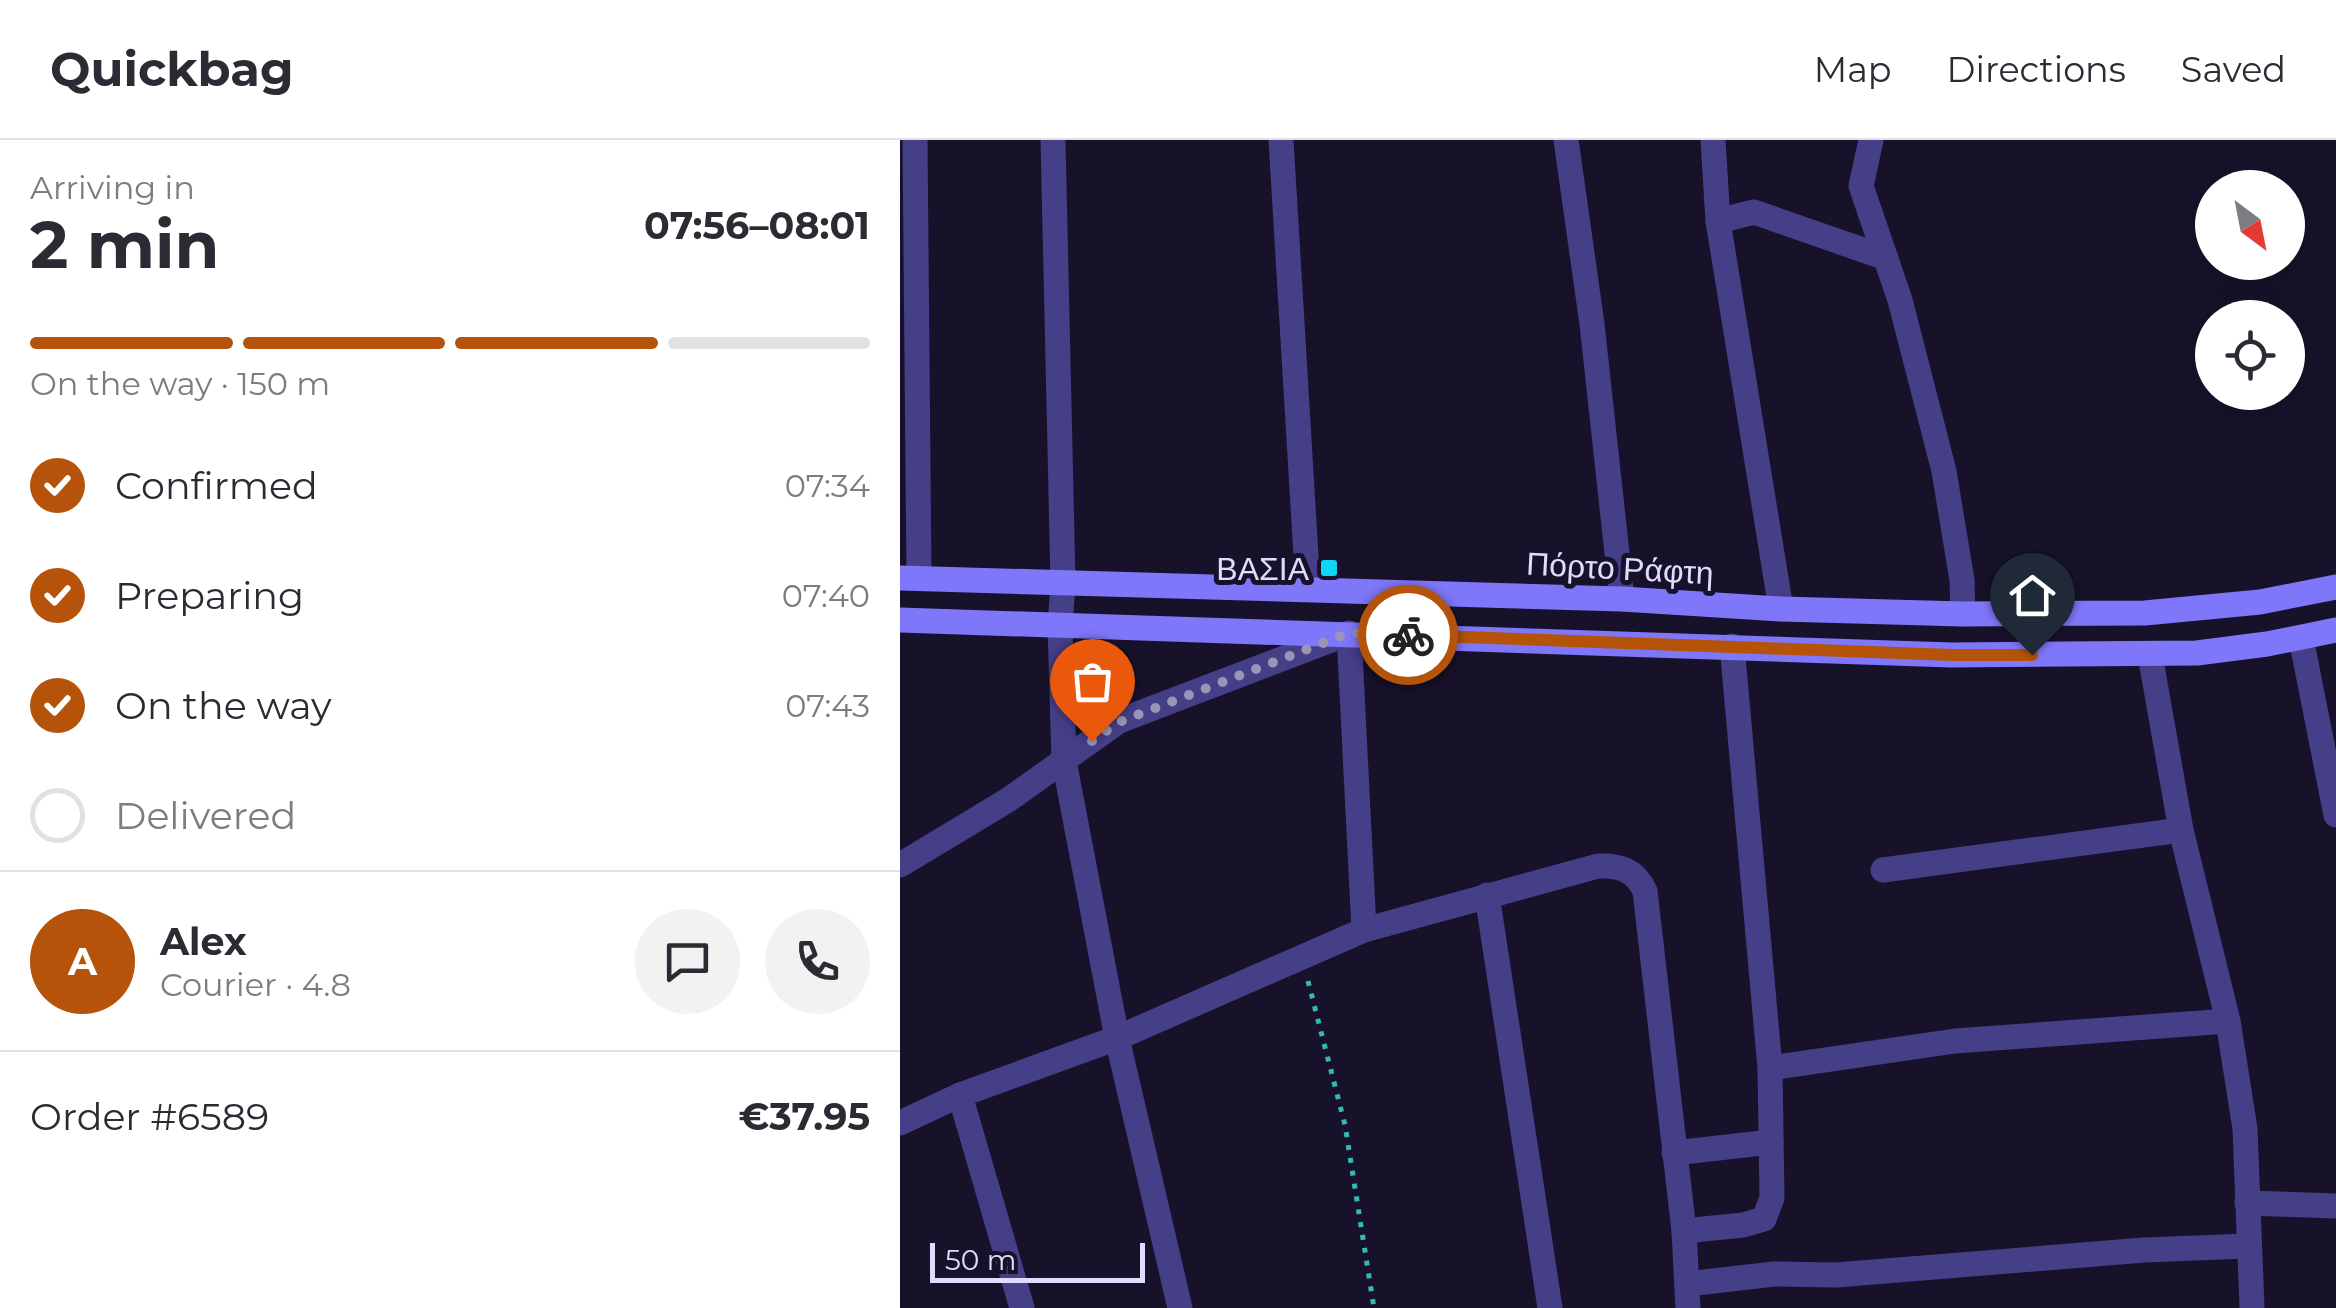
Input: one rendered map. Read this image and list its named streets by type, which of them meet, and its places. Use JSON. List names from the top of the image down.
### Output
{
  "streets": {
    "main road": ["Πόρτο Ράφτη"]
  },
  "places": {
    "transit": ["ΒΑΣΙΑ"]
  },
  "scale_bar": "50 m",
  "north": "bottom right",
  "page": {
    "header": "Quickbag",
    "nav": ["Map", "Directions", "Saved"],
    "heading": ["2 min", "Arriving in", "07:56–08:01"],
    "panel": [
      "Alex",
      "Courier · 4.8",
      "Order #6589",
      "€37.95"
    ],
    "bar": "On the way · 150 m",
    "list": [
      ["Confirmed", "07:34"],
      ["Preparing", "07:40"],
      ["On the way", "07:43"],
      "Delivered"
    ],
    "round": "A",
    "scale": "50 m"
  }
}
